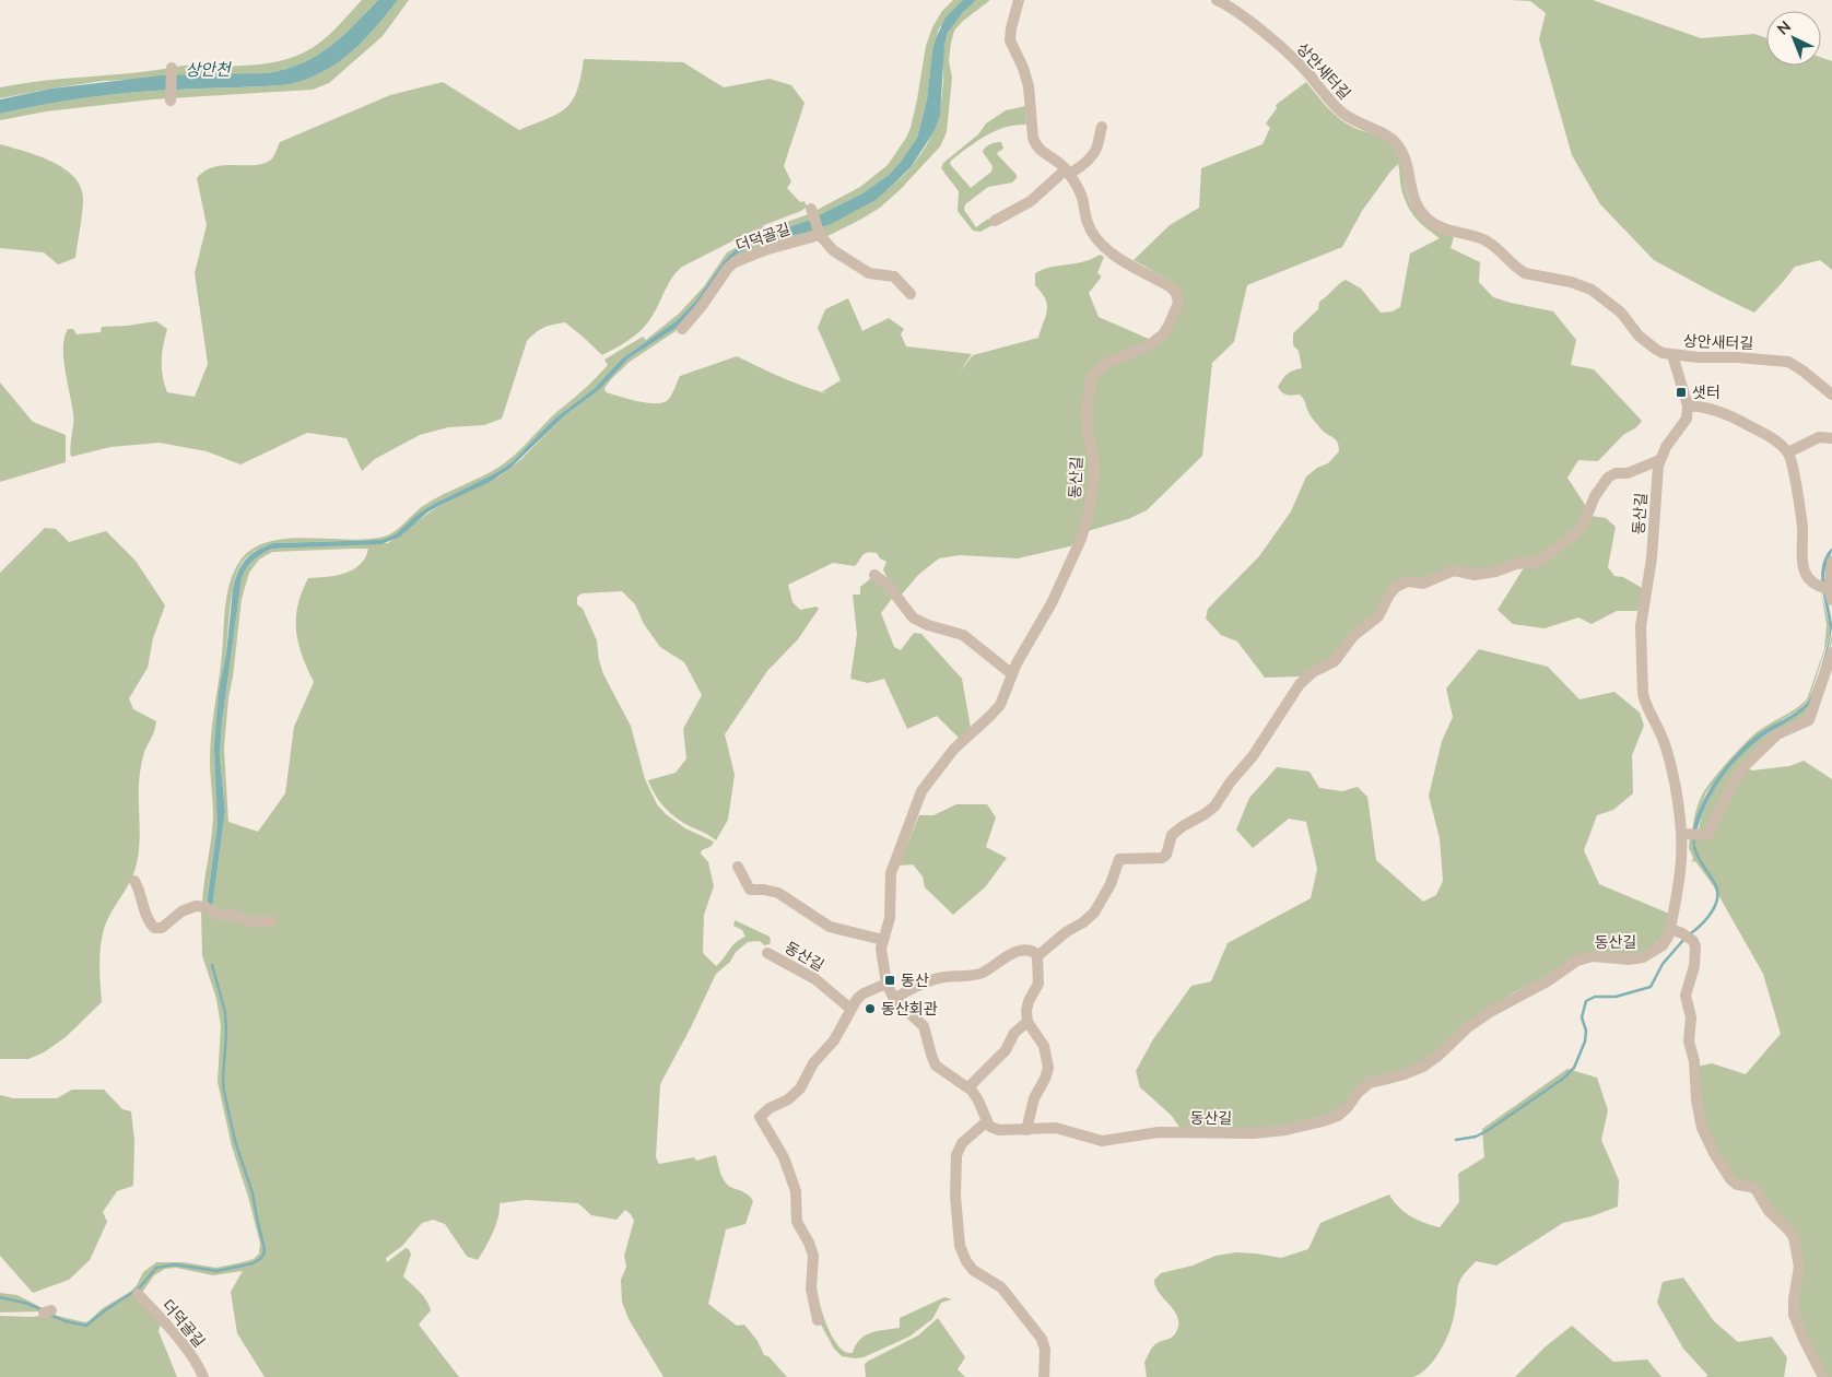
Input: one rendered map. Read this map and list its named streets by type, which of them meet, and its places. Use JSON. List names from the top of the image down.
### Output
{
  "streets": {
    "street": ["상안새터길", "더덕골길", "동산길"]
  },
  "water": ["상안천"],
  "places": {
    "transit": ["샛터", "동산"],
    "other": ["동산회관"]
  },
  "north": "top left"
}
